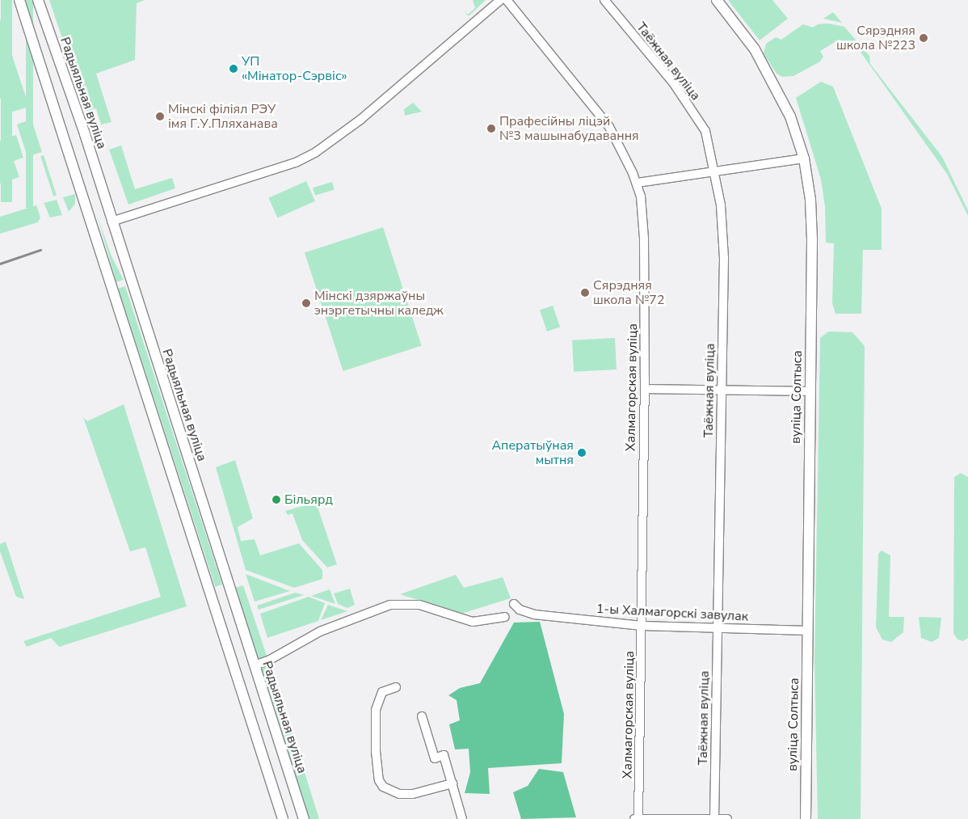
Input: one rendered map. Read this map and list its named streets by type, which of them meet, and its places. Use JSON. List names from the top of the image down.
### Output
{
  "streets": {
    "main road": ["Радыяльная вуліца", "вуліца Солтыса"],
    "street": ["Таёжная вуліца", "Халмагорская вуліца", "1-ы Халмагорскі завулак"]
  },
  "crossings": [
    ["Таёжная вуліца", "1-ы Халмагорскі завулак"],
    ["Халмагорская вуліца", "1-ы Халмагорскі завулак"],
    ["вуліца Солтыса", "1-ы Халмагорскі завулак"]
  ],
  "places": [
    "Сярэдняя школа №223",
    "УП «Мінатор-Сэрвіс»",
    "Мінскі філіял РЭУ імя Г.У.Пляханава",
    "Прафесійны ліцэй №3 машынабудавання",
    "Сярэдняя школа №72",
    "Мінскі дзяржаўны энэргетычны каледж",
    "Аператыўная мытня",
    "Більярд"
  ]
}
